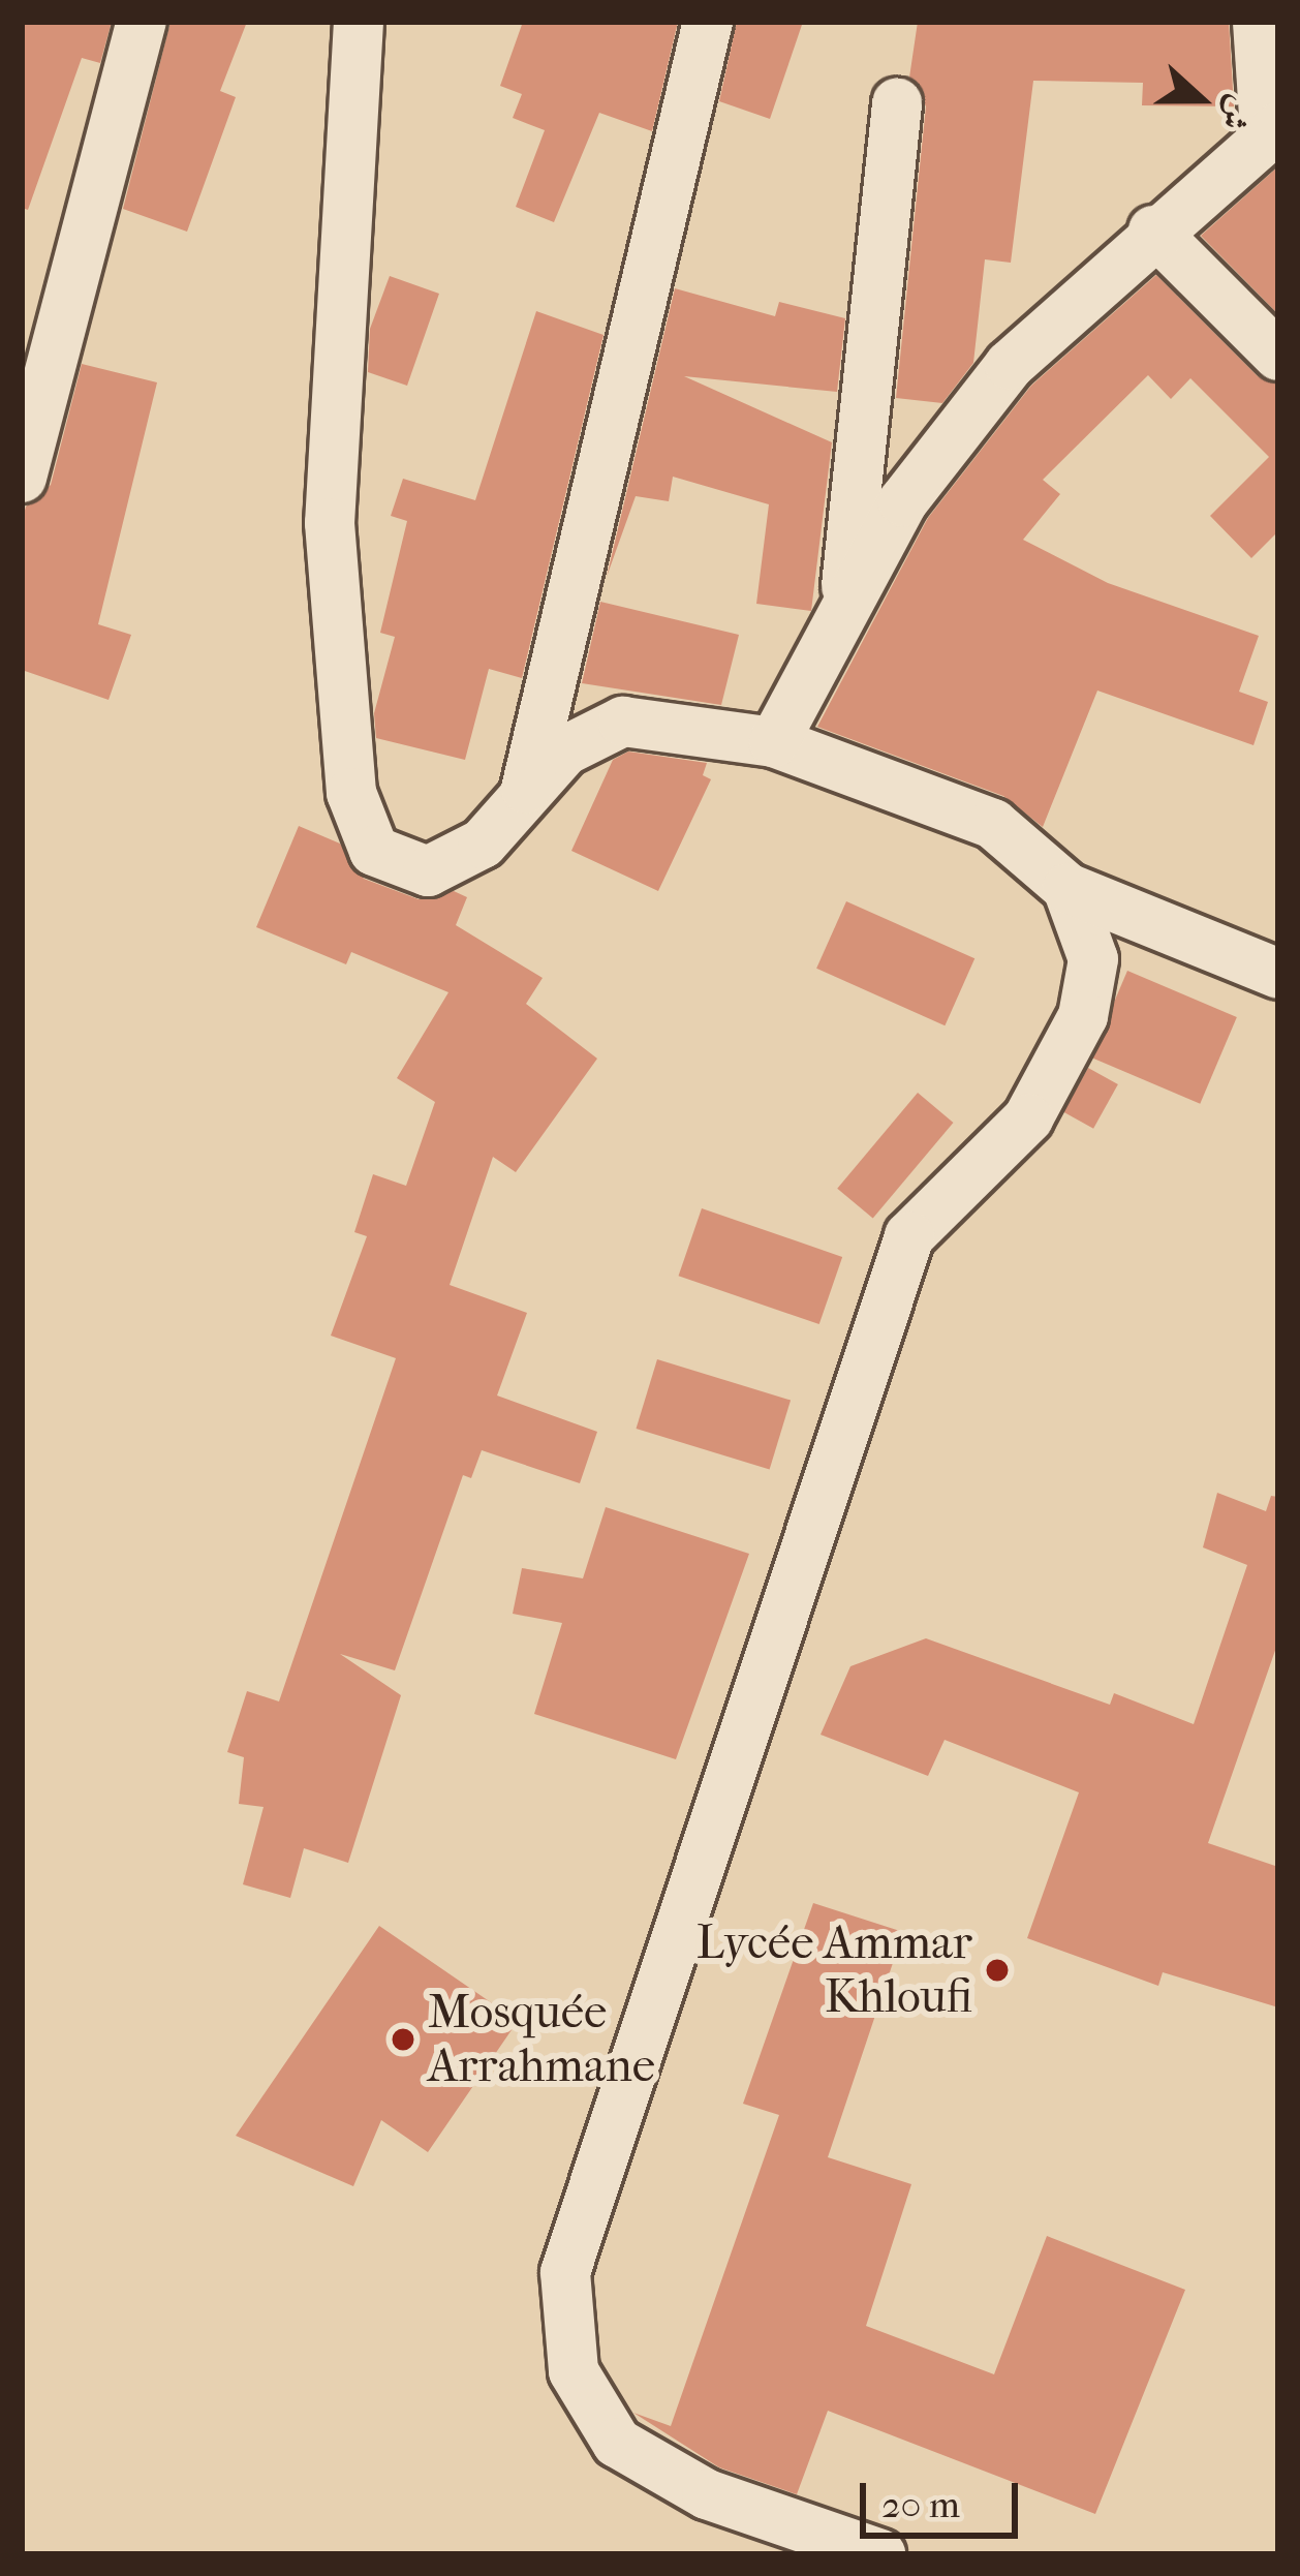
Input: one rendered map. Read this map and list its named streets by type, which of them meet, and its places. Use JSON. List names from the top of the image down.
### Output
{
  "places": ["Lycée Ammar Khloufi", "Mosquée Arrahmane"],
  "scale_bar": "20 m",
  "north": "right"
}
